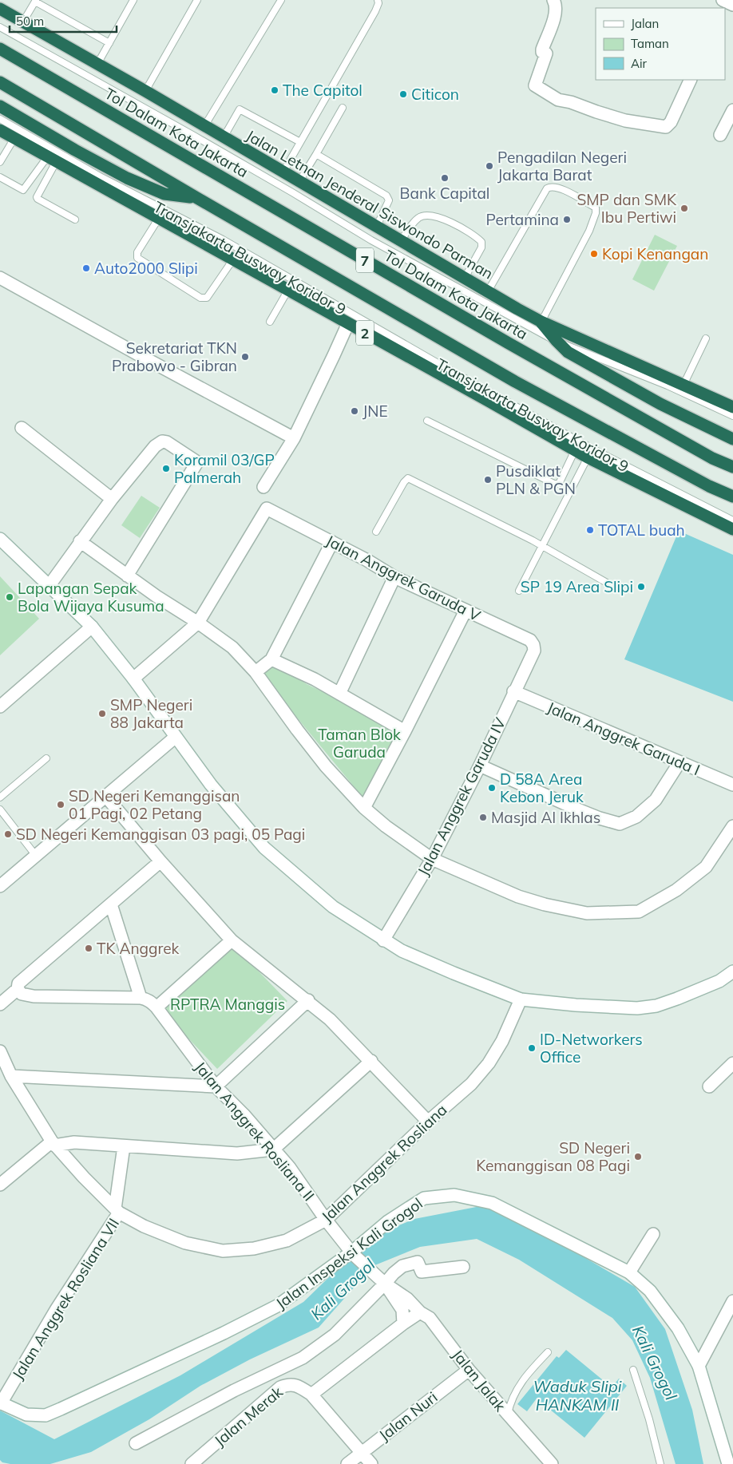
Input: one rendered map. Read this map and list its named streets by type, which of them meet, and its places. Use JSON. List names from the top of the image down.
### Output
{
  "streets": {
    "highway": [
      "Tol Dalam Kota Jakarta",
      "Jalan Letnan Jenderal Siswondo Parman",
      "7",
      "2"
    ],
    "street": [
      "Jalan Anggrek Garuda V",
      "Jalan Anggrek Garuda I",
      "Jalan Anggrek Garuda IV",
      "Jalan Anggrek Rosliana II",
      "Jalan Anggrek Rosliana",
      "Jalan Inspeksi Kali Grogol",
      "Jalan Anggrek Rosliana VII",
      "Jalan Jalak",
      "Jalan Merak",
      "Jalan Nuri"
    ],
    "lane": ["Transjakarta Busway Koridor 9"]
  },
  "crossings": [
    ["Jalan Anggrek Garuda V", "Jalan Anggrek Garuda IV"],
    ["Jalan Anggrek Garuda I", "Jalan Anggrek Garuda IV"],
    ["Jalan Anggrek Rosliana II", "Jalan Anggrek Rosliana"],
    ["Jalan Anggrek Rosliana II", "Jalan Inspeksi Kali Grogol"],
    ["Jalan Anggrek Rosliana II", "Jalan Jalak"],
    ["Jalan Anggrek Rosliana", "Jalan Anggrek Rosliana VII"],
    ["Jalan Inspeksi Kali Grogol", "Jalan Anggrek Rosliana VII"],
    ["Jalan Jalak", "Jalan Nuri"]
  ],
  "water": ["Kali Grogol", "Waduk Slipi HANKAM II"],
  "parks": ["Taman Blok Garuda", "RPTRA Manggis"],
  "places": [
    "The Capitol",
    "Citicon",
    "Pengadilan Negeri Jakarta Barat",
    "Bank Capital",
    "SMP dan SMK Ibu Pertiwi",
    "Pertamina",
    "Kopi Kenangan",
    "Auto2000 Slipi",
    "Sekretariat TKN Prabowo - Gibran",
    "JNE",
    "Koramil 03/GP Palmerah",
    "Pusdiklat PLN & PGN",
    "TOTAL buah",
    "SP 19 Area Slipi",
    "Lapangan Sepak Bola Wijaya Kusuma",
    "SMP Negeri 88 Jakarta",
    "D 58A Area Kebon Jeruk",
    "SD Negeri Kemanggisan 01 Pagi, 02 Petang",
    "Masjid Al Ikhlas",
    "SD Negeri Kemanggisan 03 pagi, 05 Pagi",
    "TK Anggrek",
    "ID-Networkers Office",
    "SD Negeri Kemanggisan 08 Pagi"
  ],
  "legend": ["Jalan", "Taman", "Air"],
  "scale_bar": "50 m"
}
